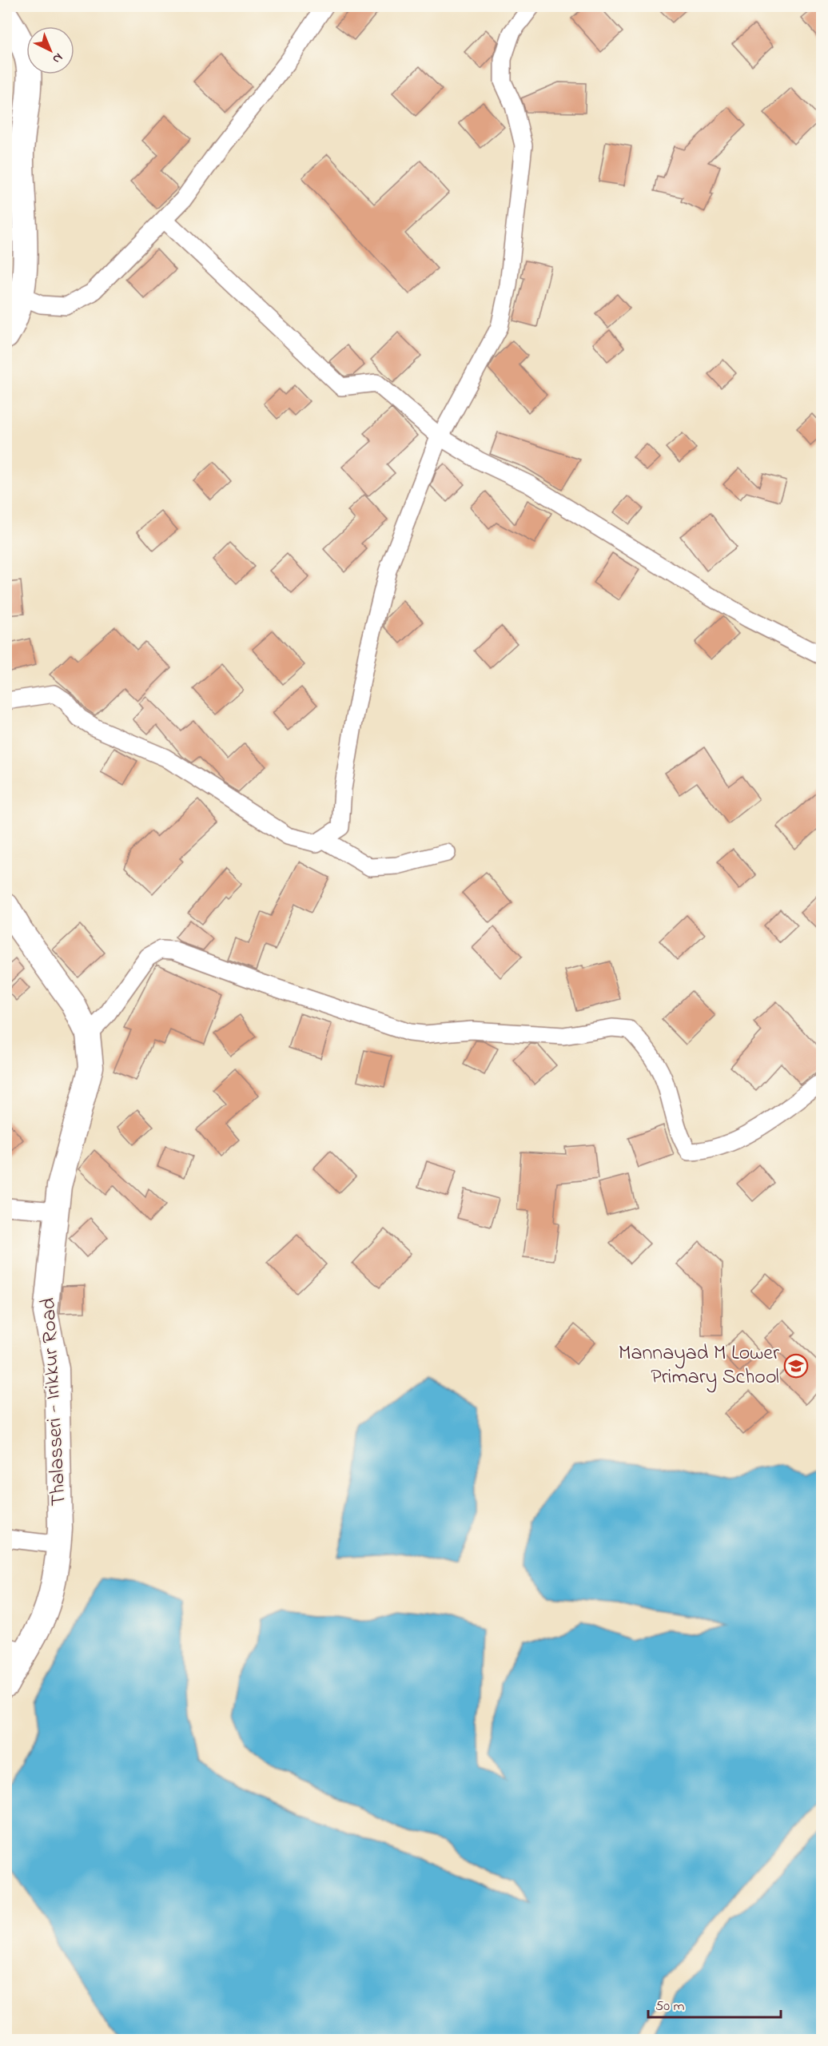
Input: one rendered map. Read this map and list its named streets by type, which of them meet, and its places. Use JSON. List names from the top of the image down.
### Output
{
  "streets": {
    "main road": ["Thalasseri - Irikkur Road"]
  },
  "places": {
    "school or university": ["Mannayad M Lower Primary School"]
  },
  "scale_bar": "50 m",
  "north": "bottom right"
}
